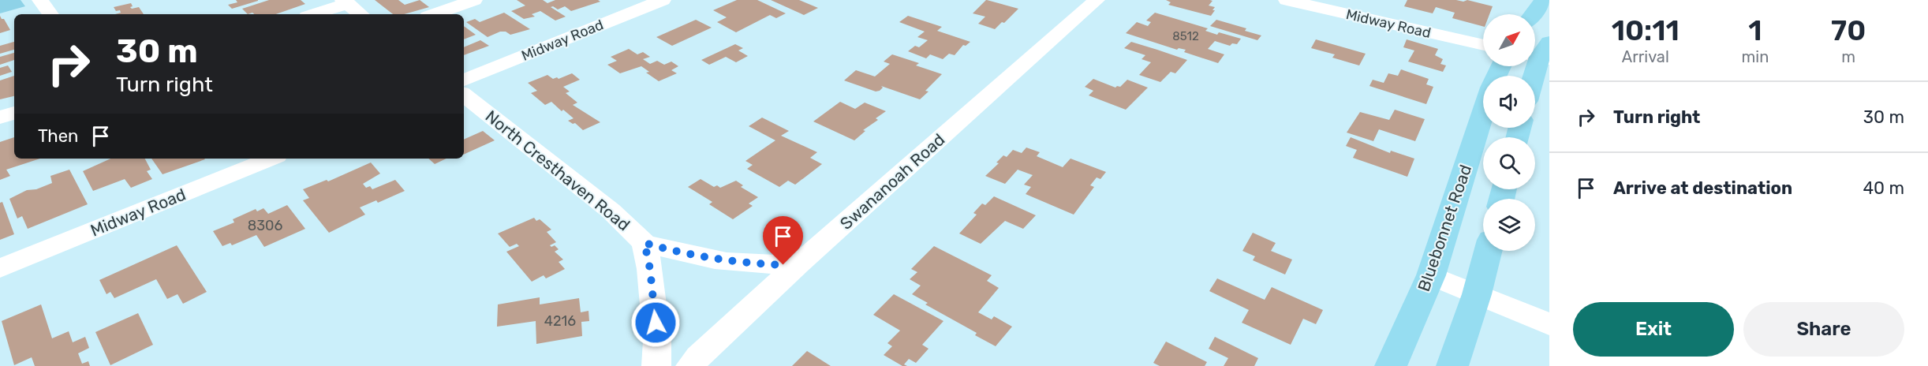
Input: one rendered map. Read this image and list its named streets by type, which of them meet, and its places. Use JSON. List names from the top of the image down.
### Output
{
  "streets": {
    "main road": ["Bluebonnet Road"],
    "street": ["Midway Road", "North Cresthaven Road", "Swananoah Road"]
  },
  "house_numbers": ["8512", "8306", "4216"],
  "north": "top right",
  "page": {
    "eta": [
      "10:11",
      "Arrival",
      "1",
      "min",
      "70",
      "m"
    ],
    "turn": ["30 m", "Turn right"],
    "list": [
      {
        "name": "Turn right",
        "value": "30 m"
      },
      {
        "name": "Arrive at destination",
        "value": "40 m"
      }
    ],
    "then": "Then",
    "buttons": ["Exit", "Share"]
  }
}
